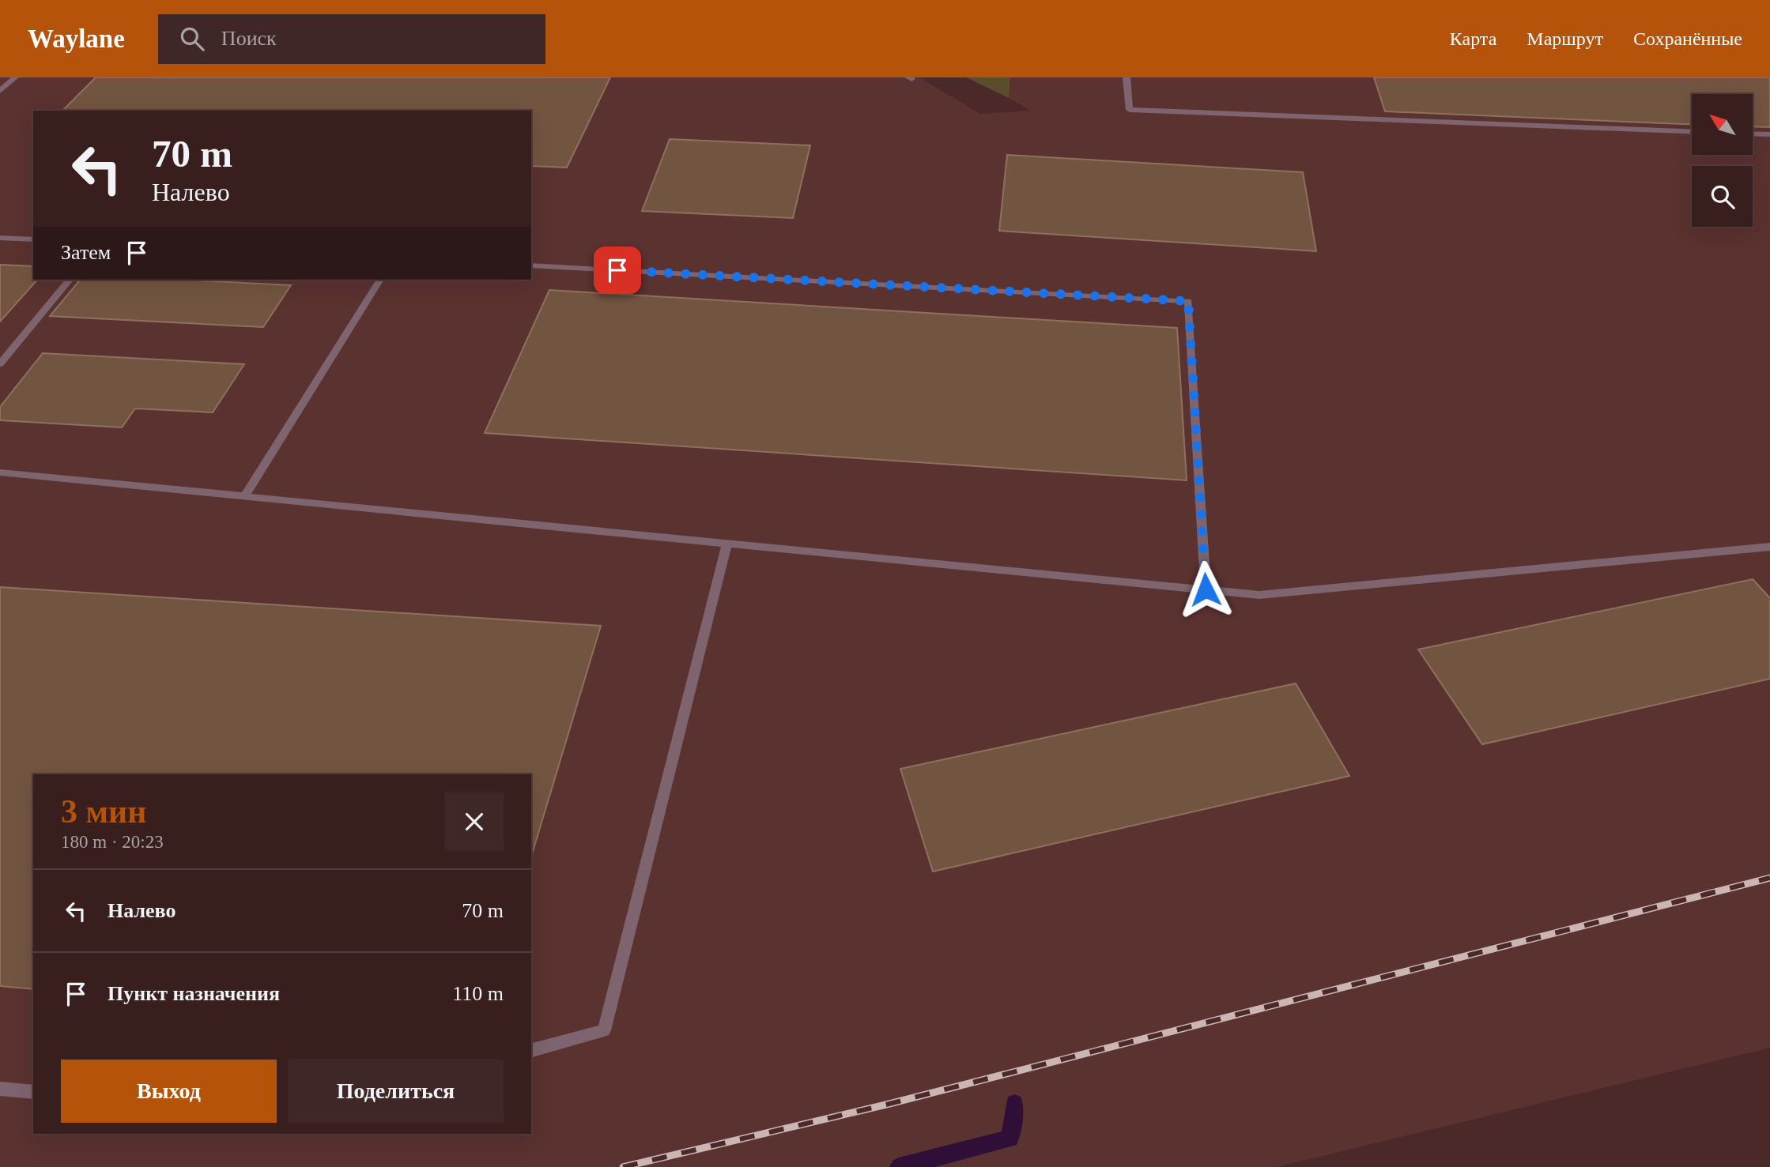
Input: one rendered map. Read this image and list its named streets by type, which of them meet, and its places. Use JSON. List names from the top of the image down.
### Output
{
  "north": "top left",
  "page": {
    "header": "Waylane",
    "search": "Поиск",
    "nav": ["Карта", "Маршрут", "Сохранённые"],
    "turn": ["70 m", "Налево"],
    "then": "Затем",
    "heading": ["3 мин", "180 m · 20:23"],
    "list": [
      {
        "name": "Налево",
        "value": "70 m"
      },
      {
        "name": "Пункт назначения",
        "value": "110 m"
      }
    ],
    "buttons": ["Выход", "Поделиться"]
  }
}
